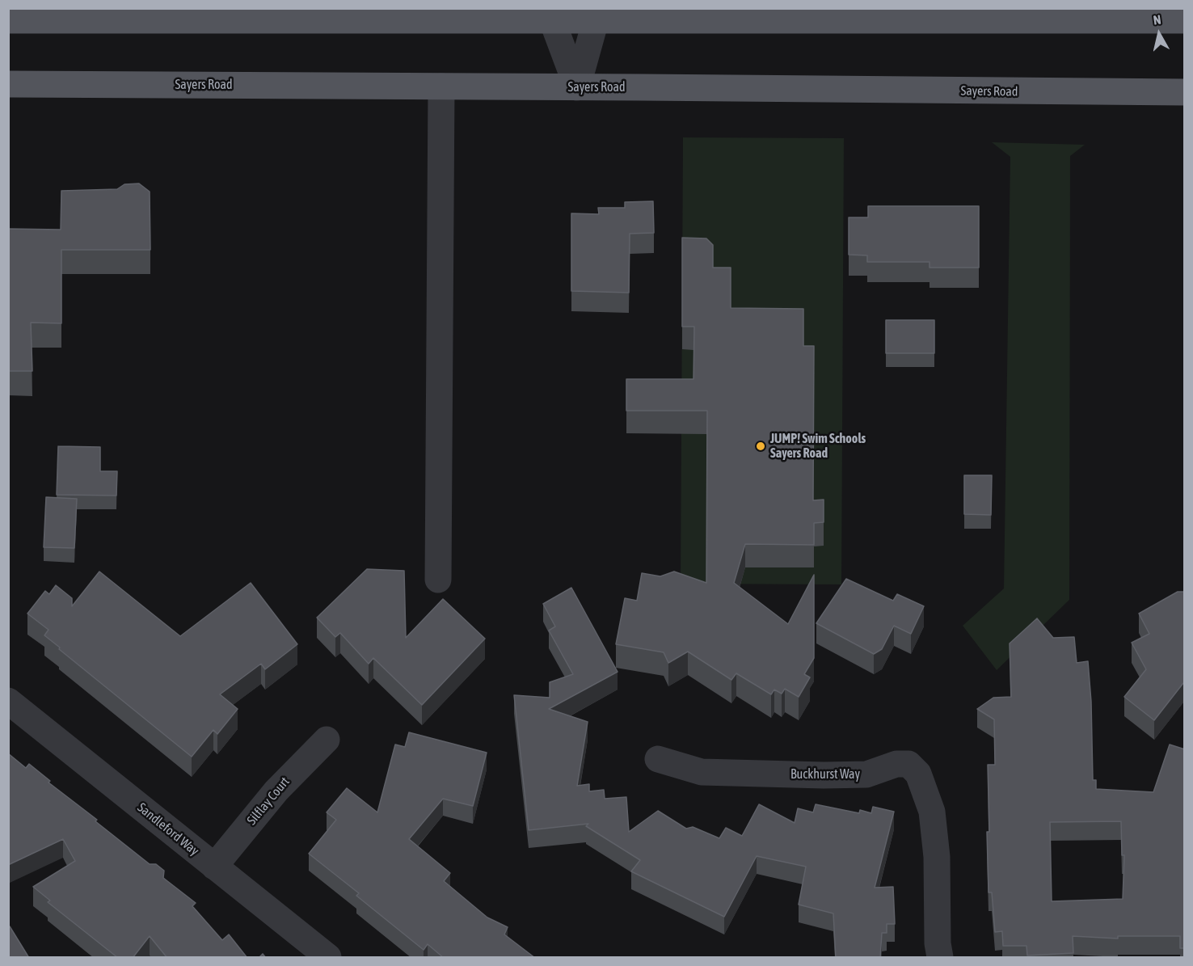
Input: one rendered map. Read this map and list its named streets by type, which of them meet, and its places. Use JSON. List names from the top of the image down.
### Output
{
  "streets": {
    "main road": ["Sayers Road"],
    "street": ["Buckhurst Way", "Silflay Court", "Sandleford Way"]
  },
  "crossings": [
    ["Silflay Court", "Sandleford Way"]
  ],
  "places": ["JUMP! Swim Schools Sayers Road"],
  "north": "top"
}
